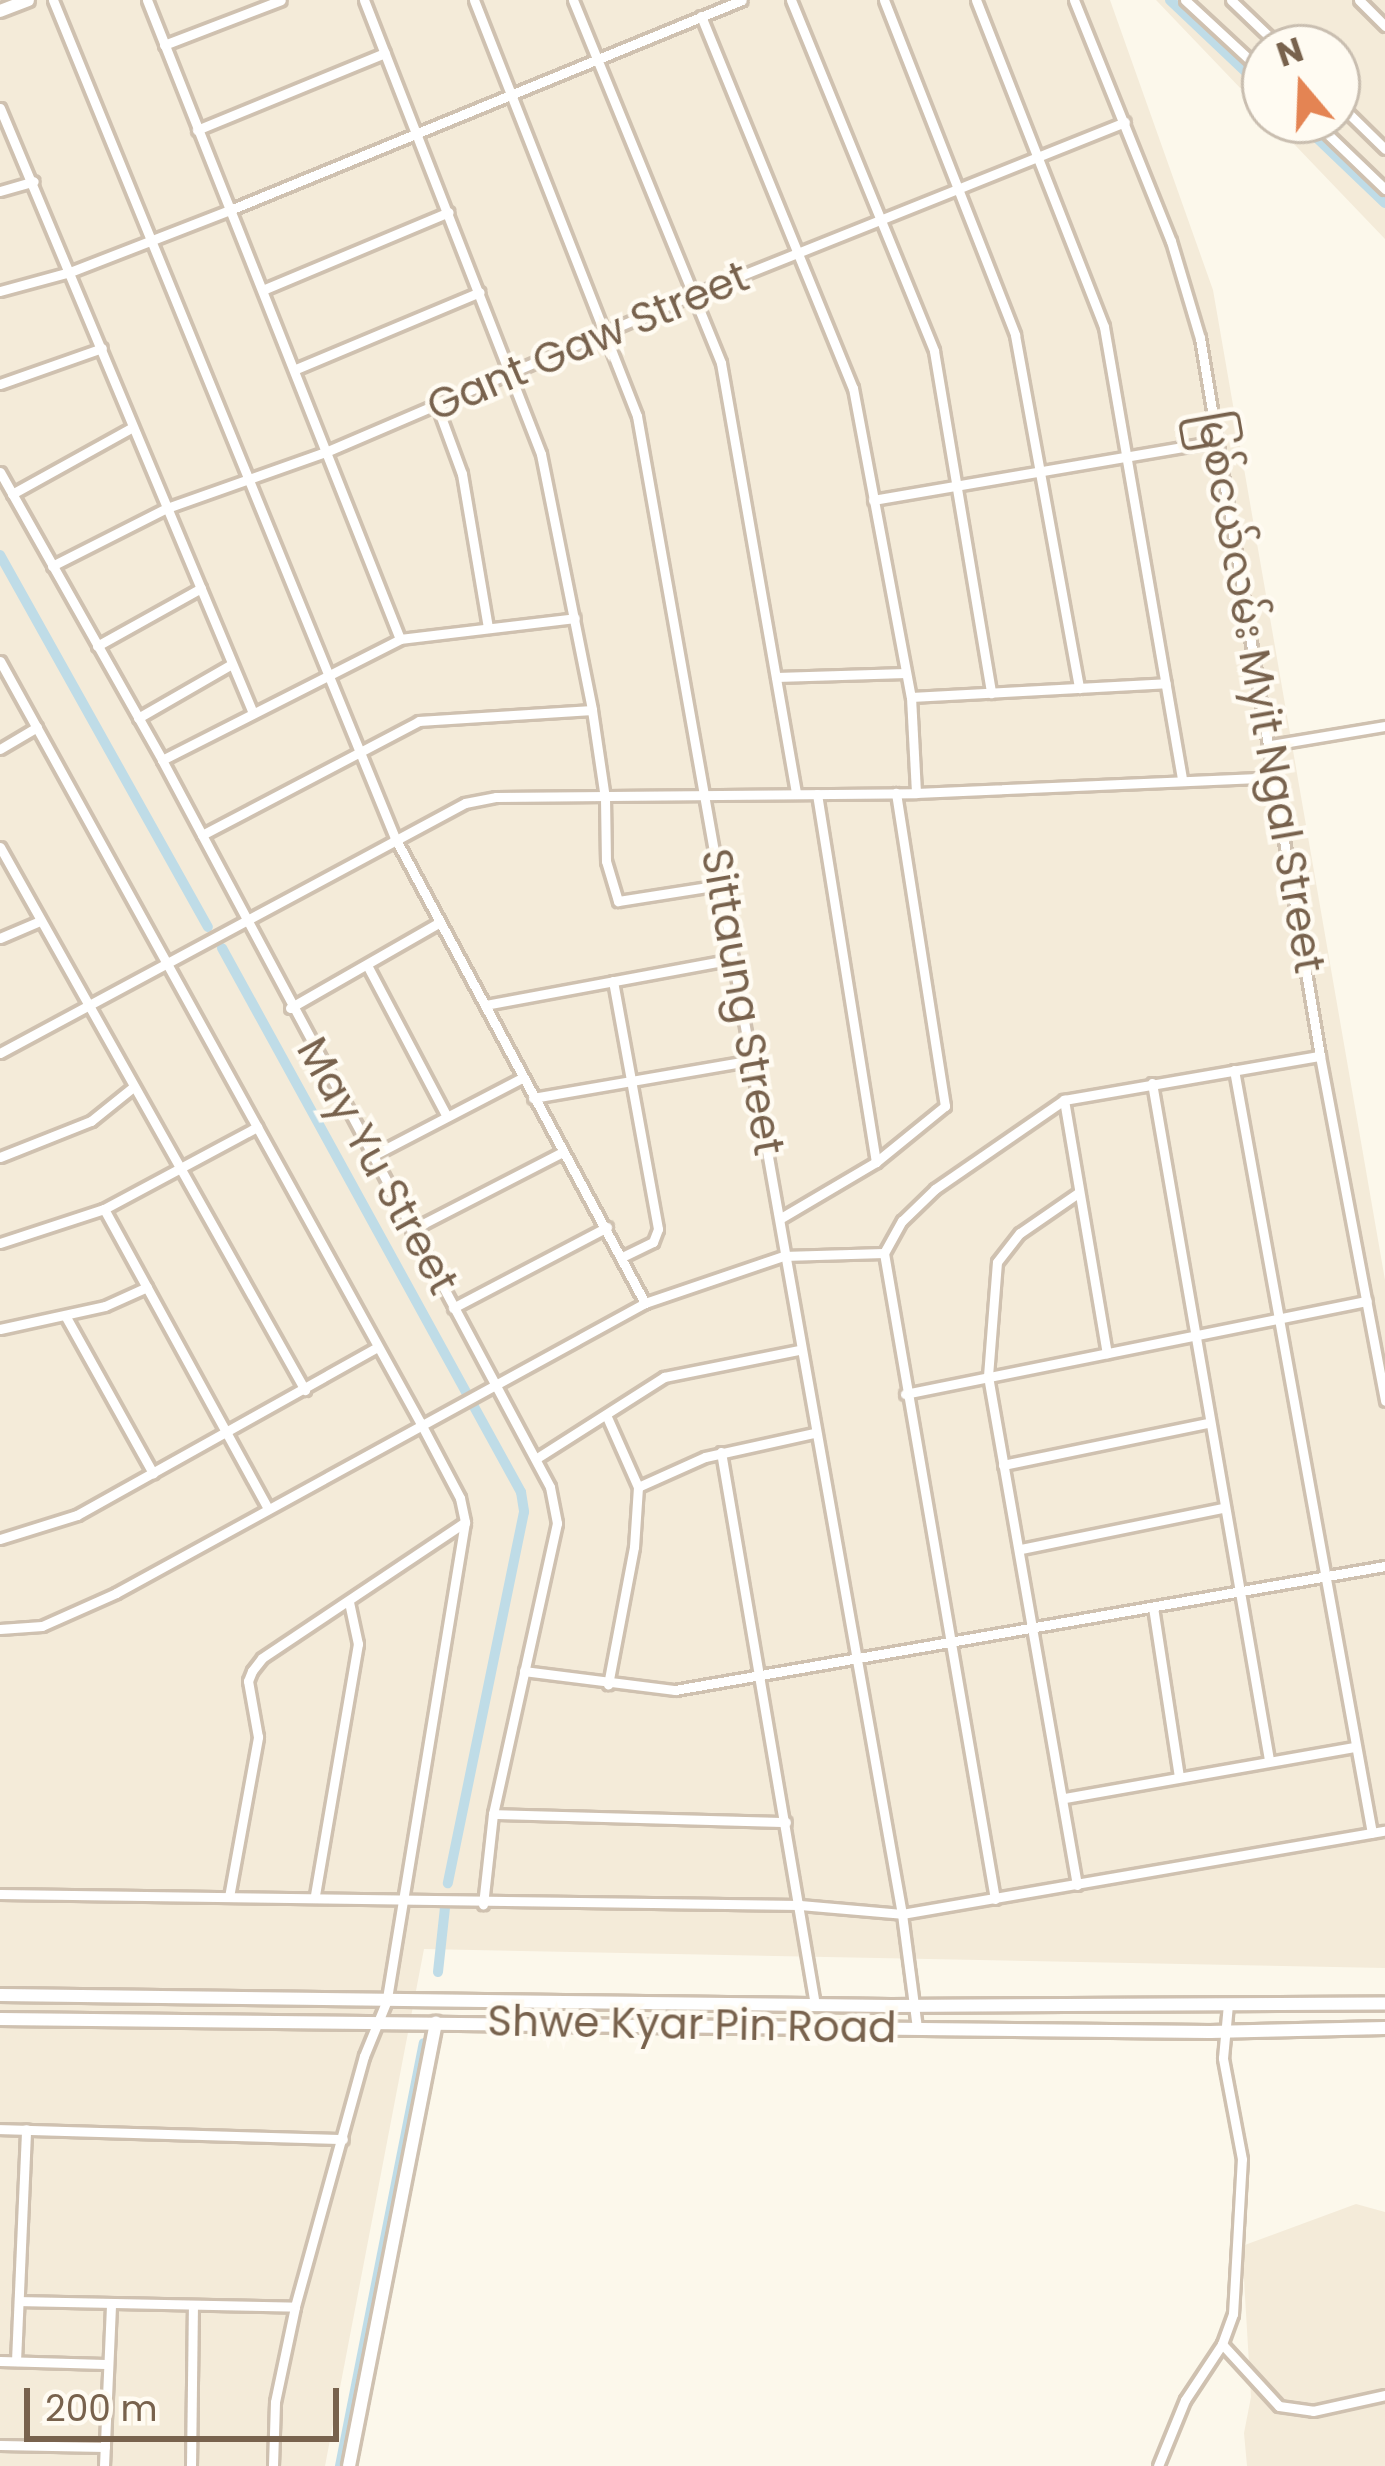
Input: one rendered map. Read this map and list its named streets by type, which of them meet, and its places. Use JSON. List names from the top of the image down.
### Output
{
  "streets": {
    "street": [
      "Gant Gaw Street",
      "မြစ်ငယ်လမ်း Myit Ngal Street",
      "Sittaung Street",
      "May Yu Street",
      "Shwe Kyar Pin Road"
    ]
  },
  "crossings": [
    ["Gant Gaw Street", "မြစ်ငယ်လမ်း Myit Ngal Street"],
    ["Gant Gaw Street", "Sittaung Street"],
    ["Gant Gaw Street", "May Yu Street"],
    ["Sittaung Street", "Shwe Kyar Pin Road"]
  ],
  "scale_bar": "200 m",
  "north": "top"
}
